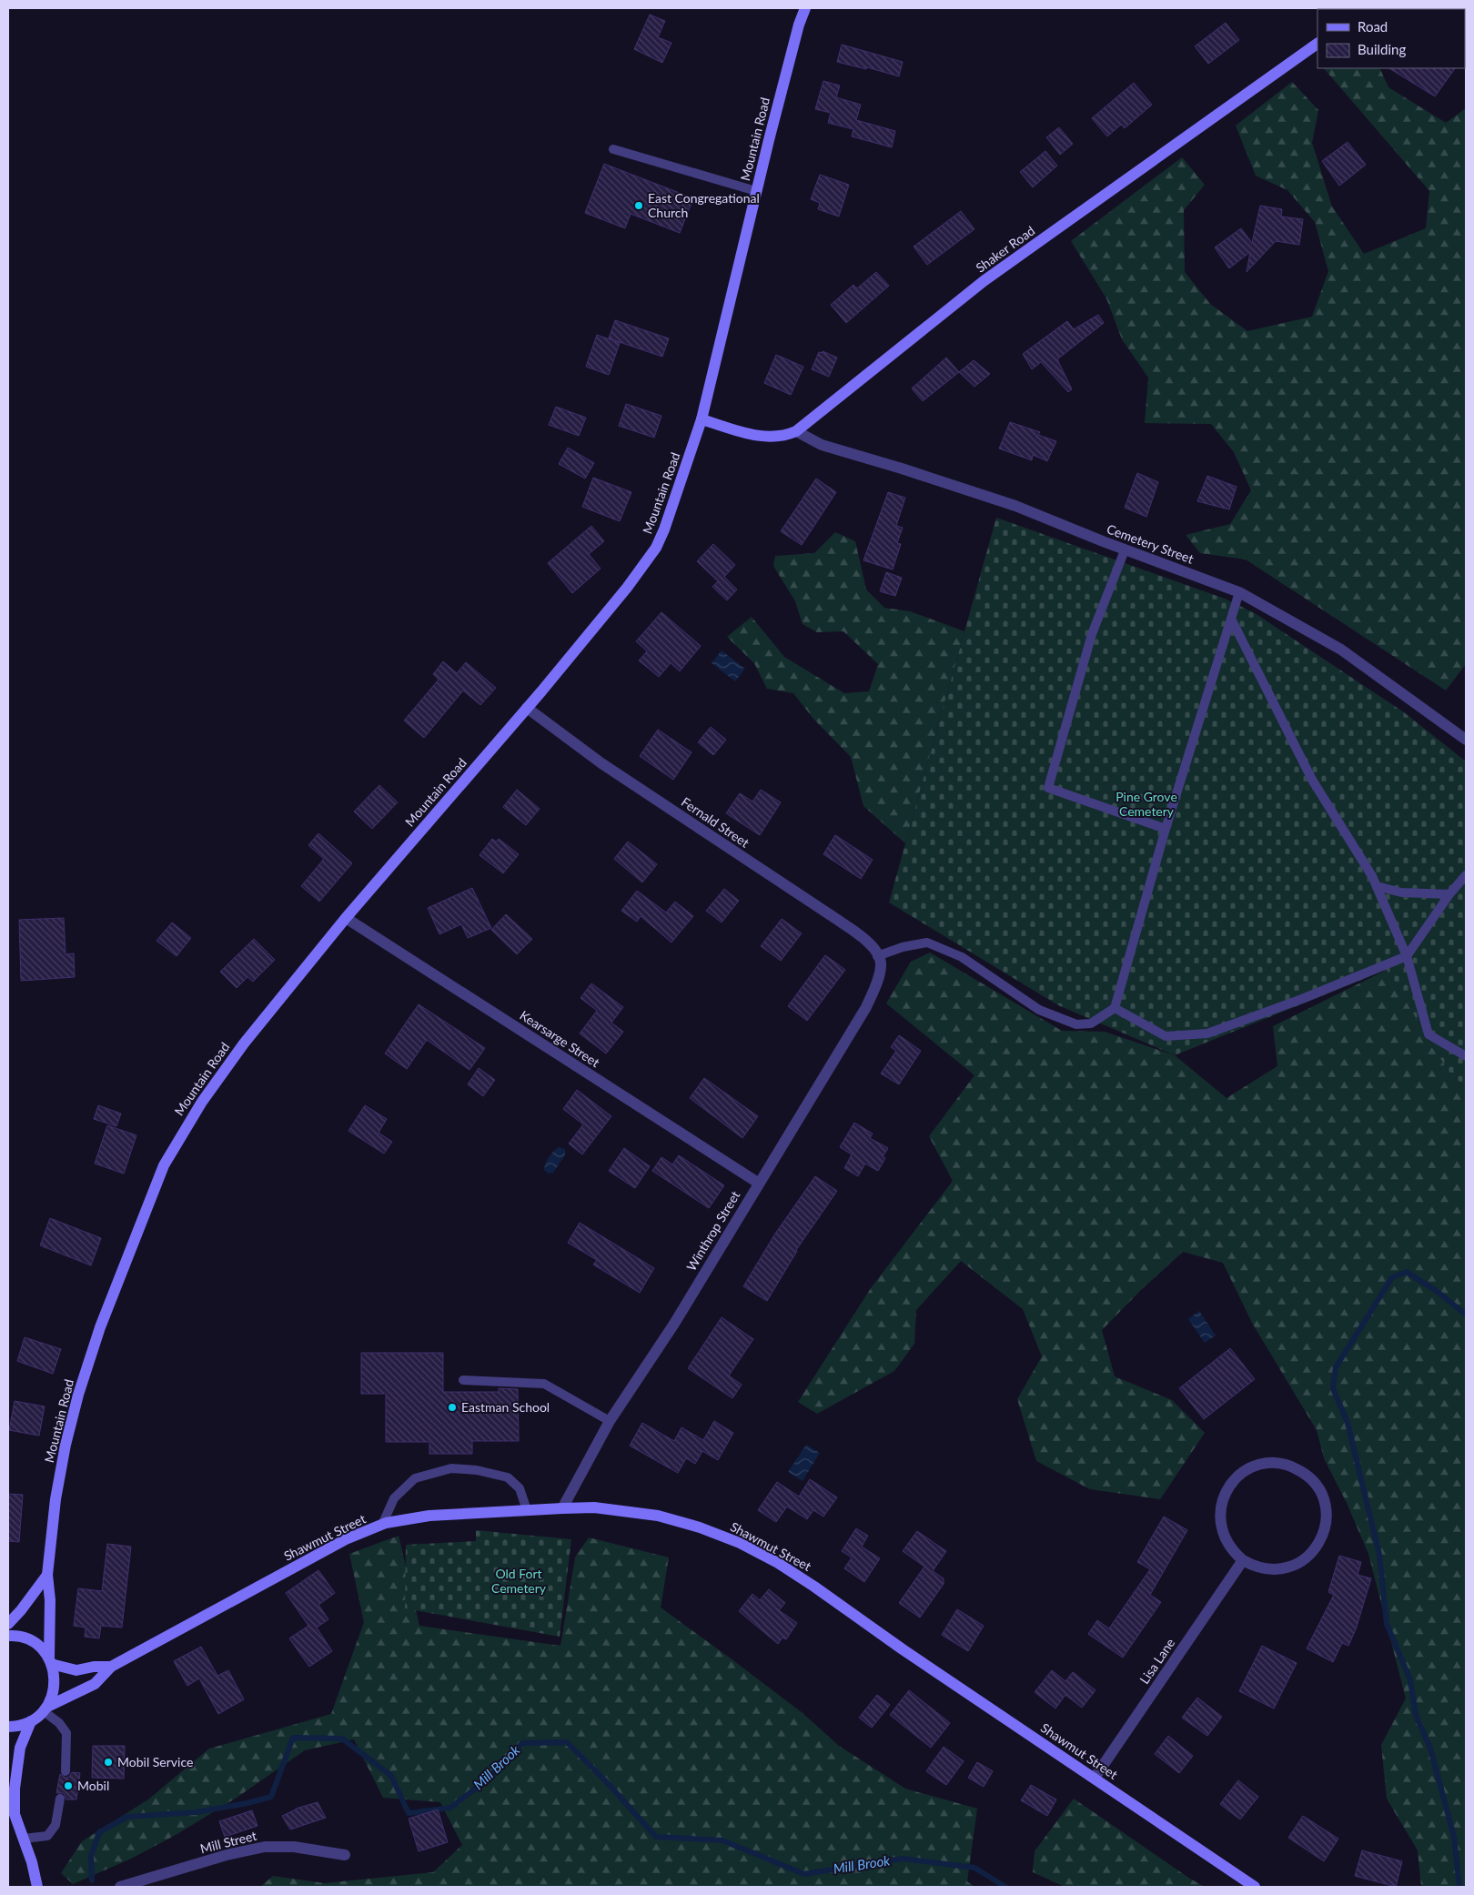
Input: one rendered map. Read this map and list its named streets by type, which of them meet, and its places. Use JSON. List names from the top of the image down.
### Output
{
  "streets": {
    "main road": ["Mountain Road", "Shaker Road", "Shawmut Street"],
    "street": [
      "Cemetery Street",
      "Fernald Street",
      "Kearsarge Street",
      "Winthrop Street",
      "Lisa Lane",
      "Mill Street"
    ]
  },
  "crossings": [
    ["Mountain Road", "Shaker Road"],
    ["Mountain Road", "Fernald Street"],
    ["Mountain Road", "Kearsarge Street"],
    ["Mountain Road", "Shawmut Street"],
    ["Shaker Road", "Cemetery Street"],
    ["Fernald Street", "Winthrop Street"],
    ["Kearsarge Street", "Winthrop Street"],
    ["Winthrop Street", "Shawmut Street"],
    ["Shawmut Street", "Lisa Lane"]
  ],
  "water": ["Mill Brook"],
  "parks": ["Pine Grove Cemetery", "Old Fort Cemetery"],
  "places": [
    "East Congregational Church",
    "Eastman School",
    "Mobil Service",
    "Mobil"
  ],
  "legend": ["Road", "Building"]
}
